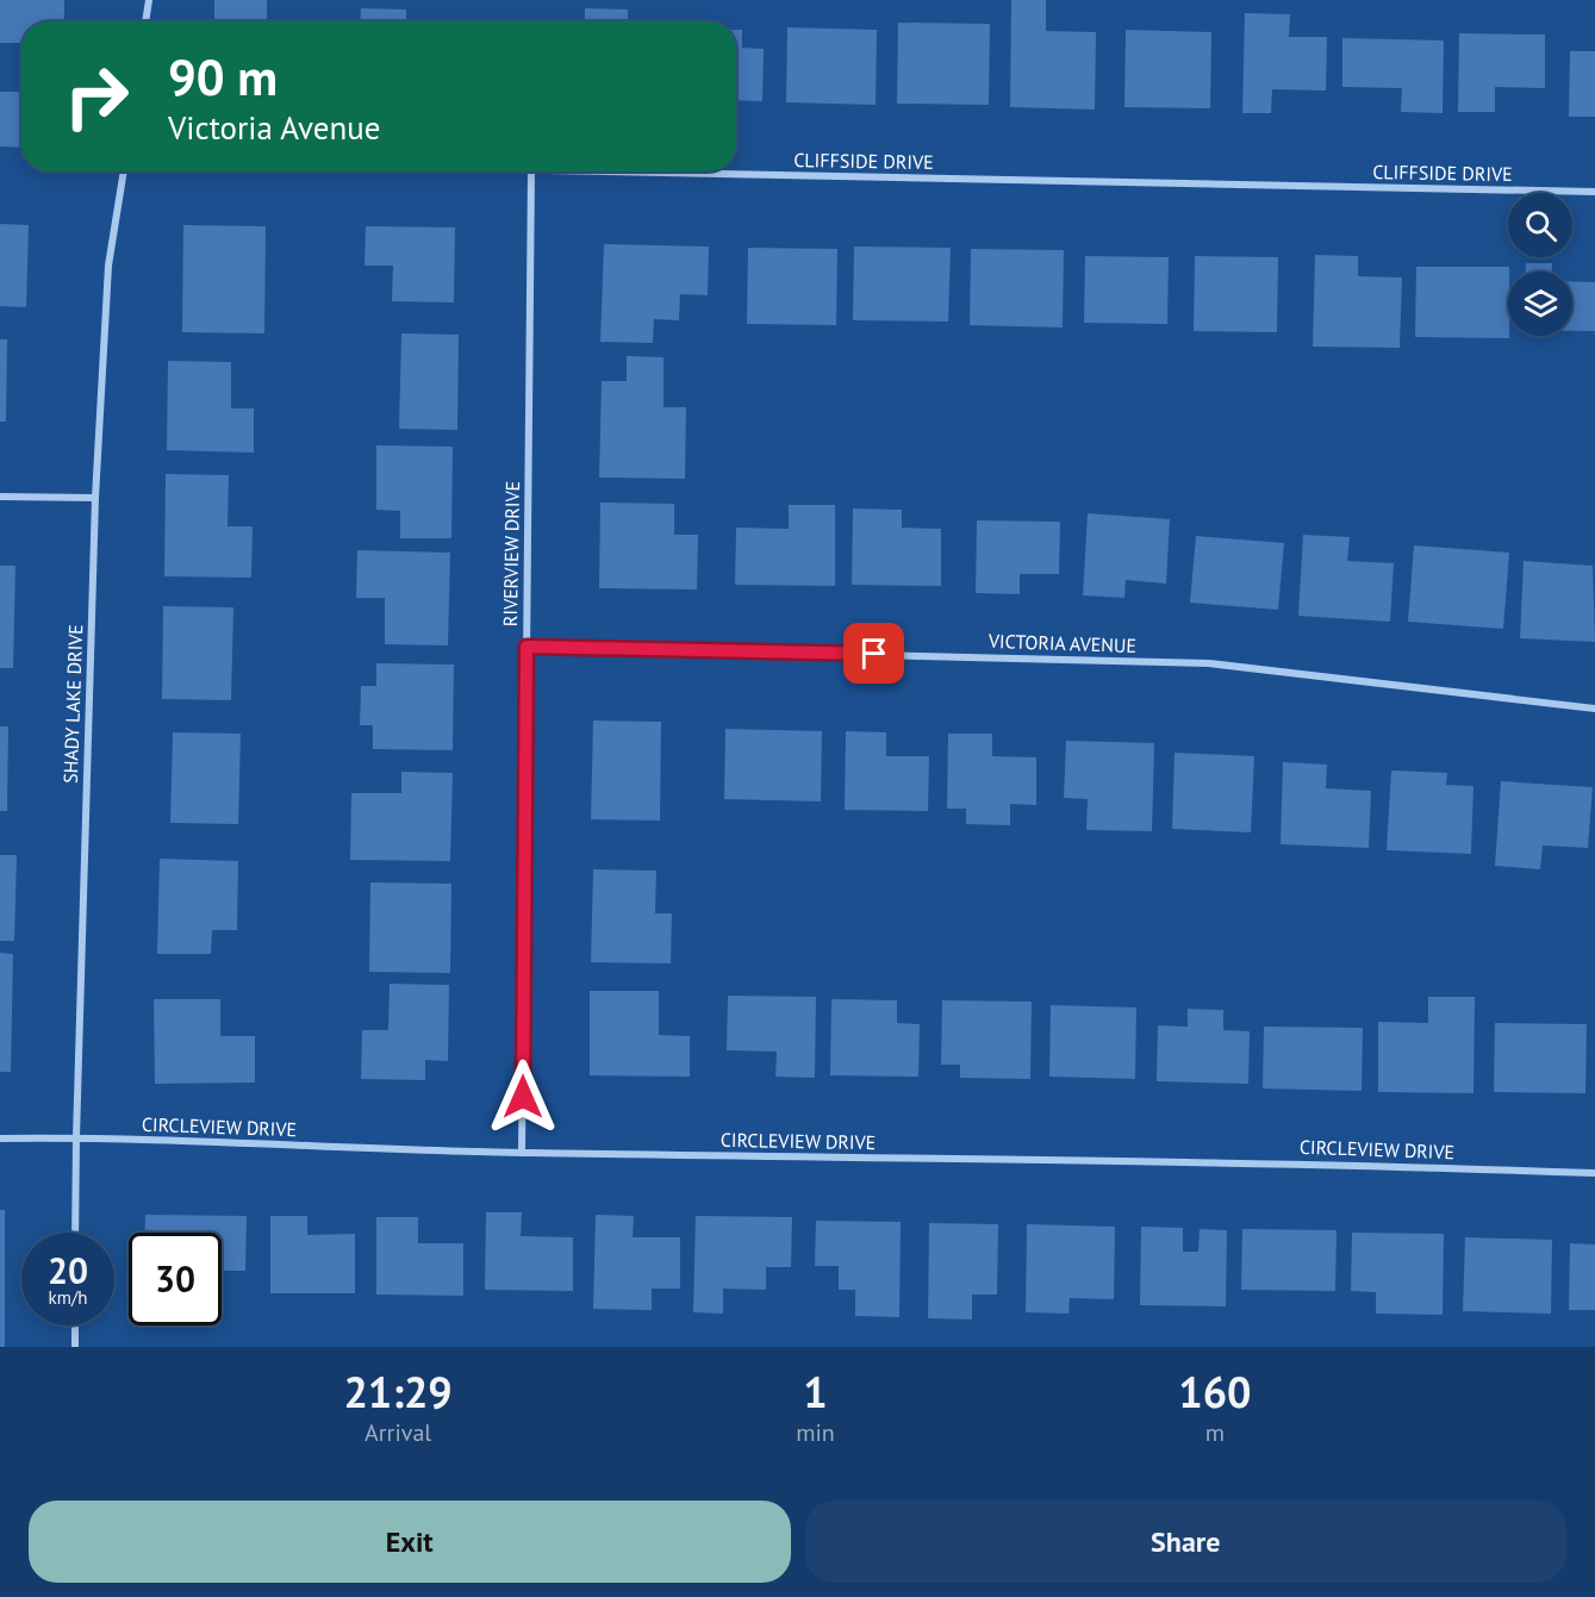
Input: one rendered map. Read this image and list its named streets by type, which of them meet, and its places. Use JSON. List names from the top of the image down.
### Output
{
  "streets": {
    "street": [
      "CLIFFSIDE DRIVE",
      "RIVERVIEW DRIVE",
      "VICTORIA AVENUE",
      "SHADY LAKE DRIVE",
      "CIRCLEVIEW DRIVE"
    ]
  },
  "crossings": [
    ["RIVERVIEW DRIVE", "VICTORIA AVENUE"],
    ["RIVERVIEW DRIVE", "CIRCLEVIEW DRIVE"],
    ["SHADY LAKE DRIVE", "CIRCLEVIEW DRIVE"]
  ],
  "page": {
    "turn": ["90 m", "Victoria Avenue"],
    "speed": "20 km/h",
    "limit": "30",
    "eta": [
      "21:29",
      "Arrival",
      "1",
      "min",
      "160",
      "m"
    ],
    "buttons": ["Exit", "Share"]
  }
}
